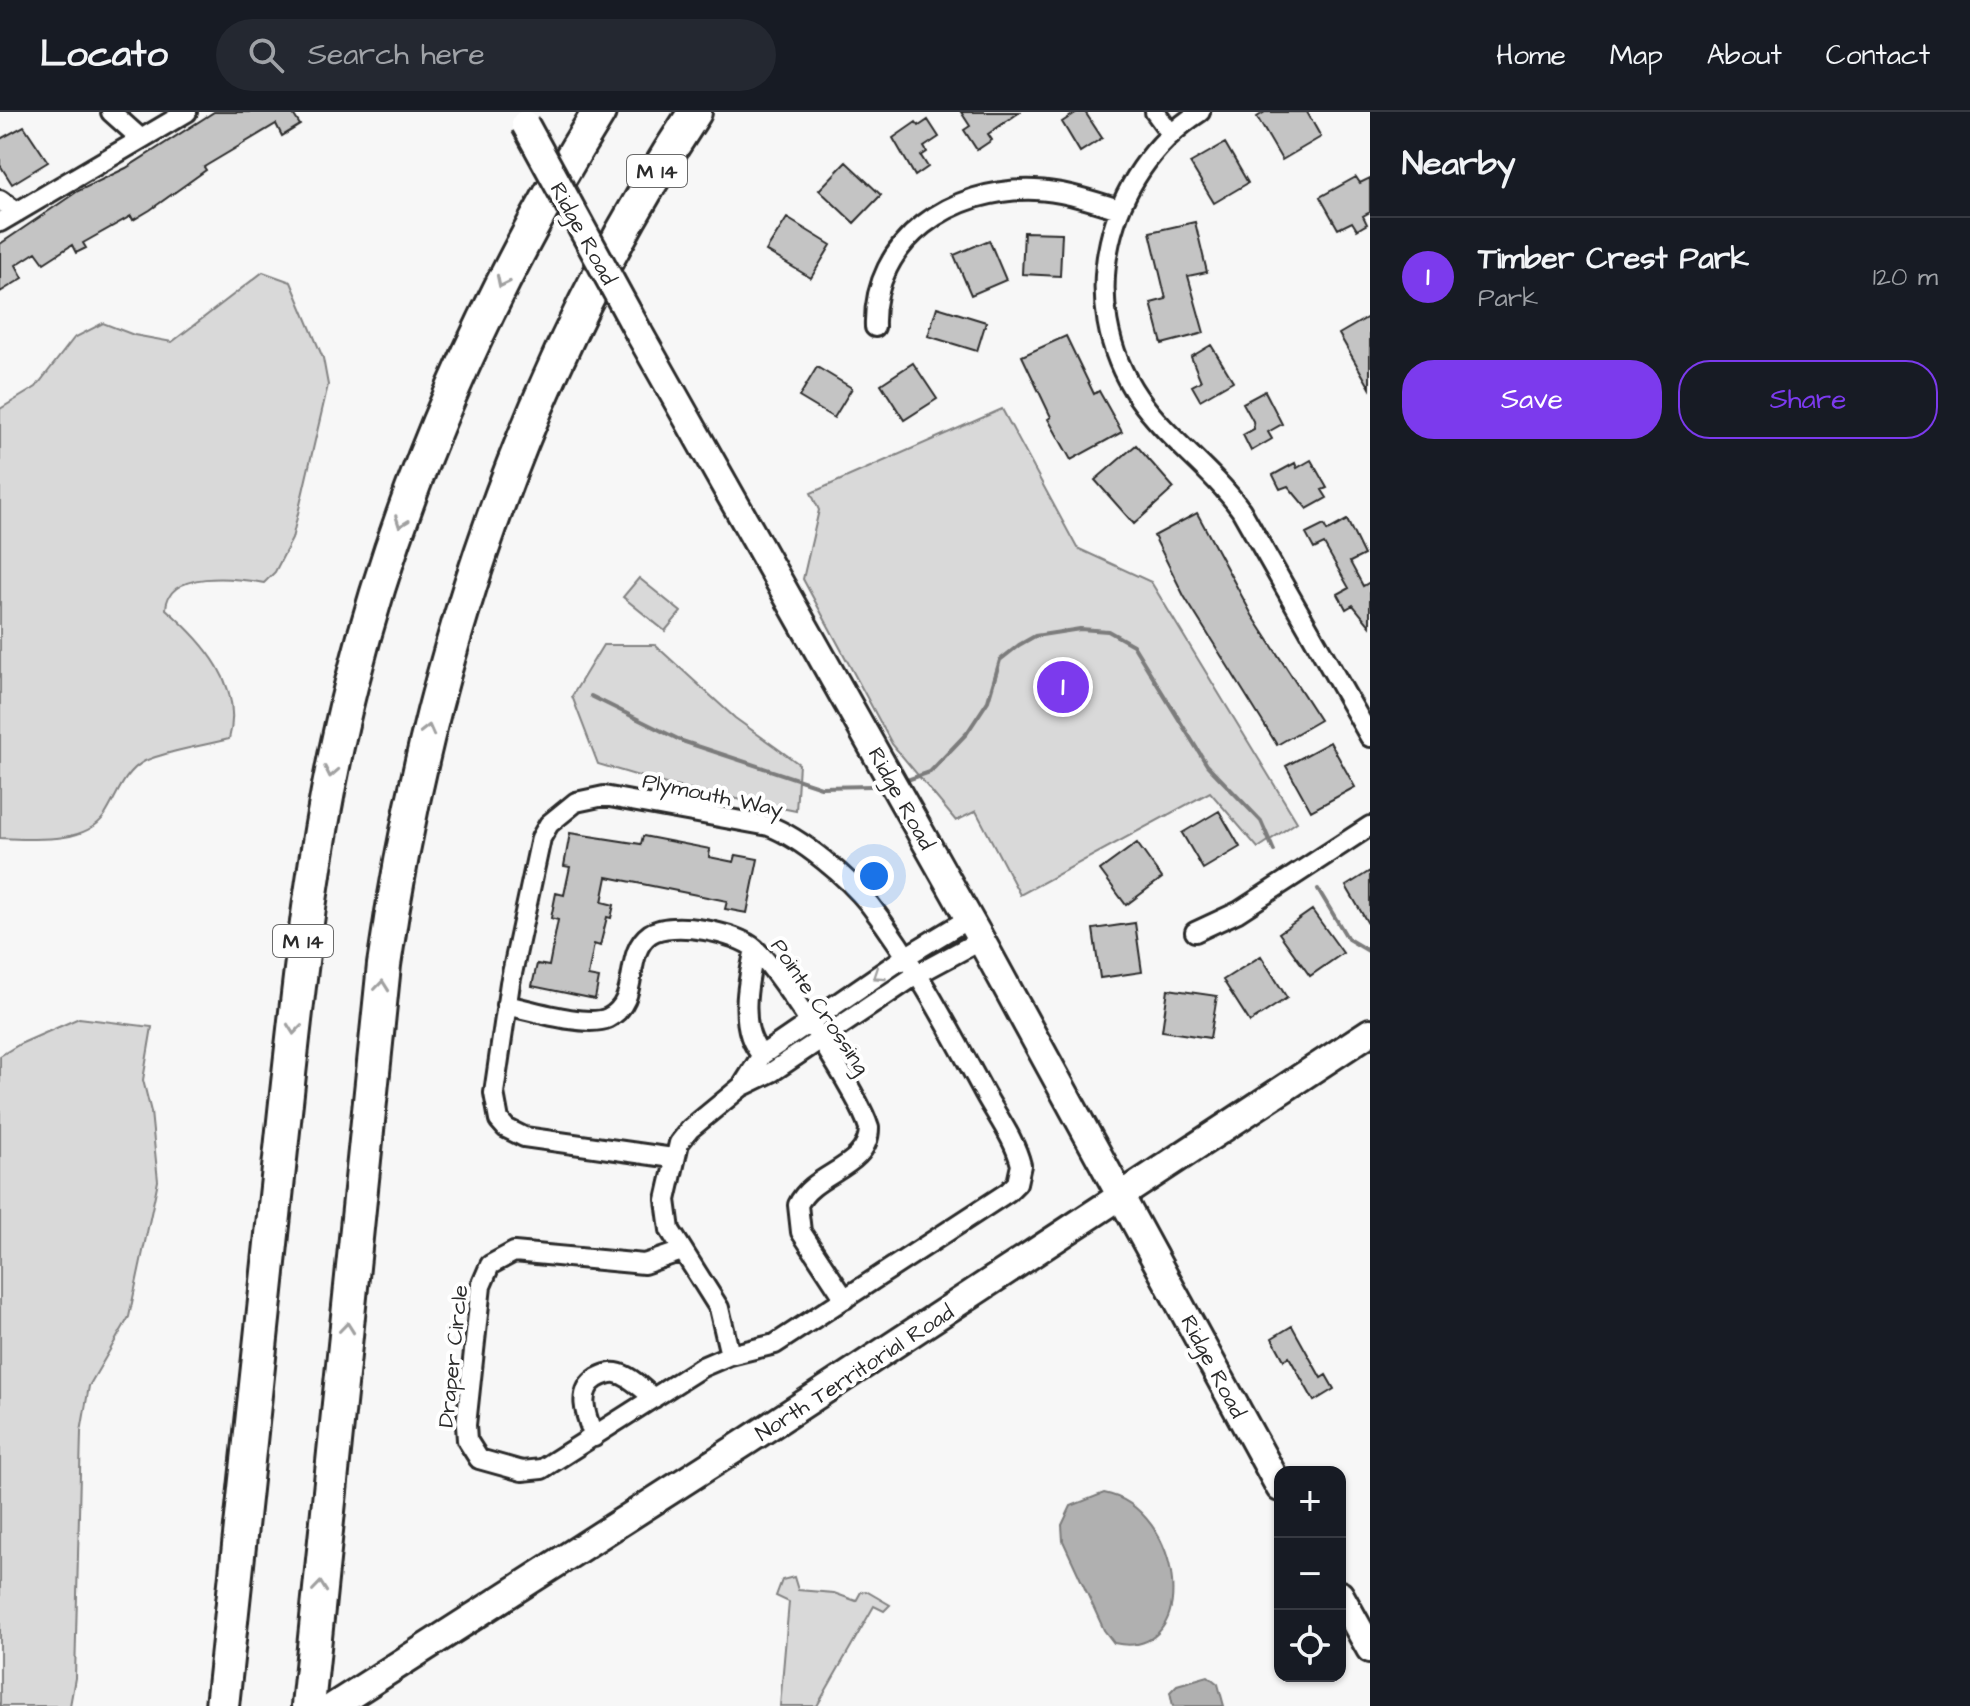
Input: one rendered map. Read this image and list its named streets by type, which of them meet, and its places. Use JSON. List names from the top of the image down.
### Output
{
  "streets": {
    "highway": ["M 14"],
    "street": [
      "Ridge Road",
      "Plymouth Way",
      "Pointe Crossing",
      "Draper Circle",
      "North Territorial Road"
    ]
  },
  "crossings": [
    ["Ridge Road", "North Territorial Road"],
    ["Plymouth Way", "Pointe Crossing"],
    ["Plymouth Way", "Draper Circle"]
  ],
  "page": {
    "header": "Locato",
    "search": "Search here",
    "nav": [
      "Home",
      "Map",
      "About",
      "Contact"
    ],
    "heading": "Nearby",
    "list": [
      {
        "mark": "1",
        "name": "Timber Crest Park",
        "note": "Park",
        "value": "120 m"
      }
    ],
    "buttons": ["Save", "Share"],
    "pins": "1",
    "map_buttons": ["+", "−"]
  }
}
